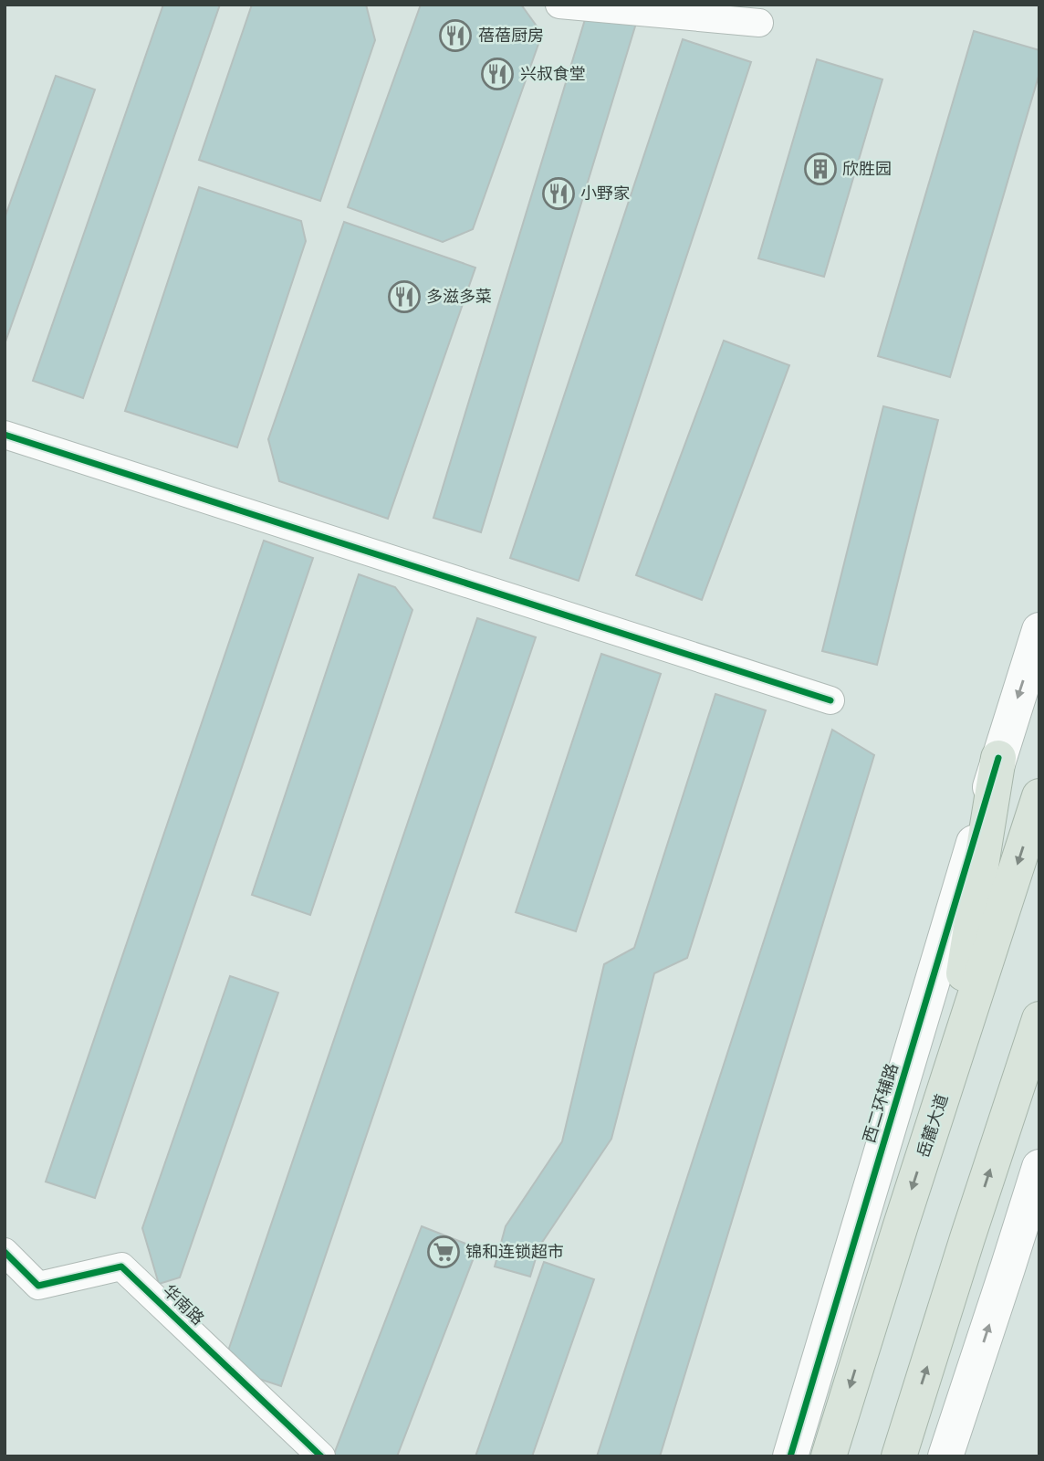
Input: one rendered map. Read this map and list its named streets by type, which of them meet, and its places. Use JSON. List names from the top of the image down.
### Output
{
  "streets": {
    "highway": ["岳麓大道"],
    "street": ["西二环辅路", "华南路"]
  },
  "places": {
    "restaurant": [
      "蓓蓓厨房",
      "兴叔食堂",
      "小野家",
      "多滋多菜"
    ],
    "building": ["欣胜园"],
    "supermarket": ["锦和连锁超市"]
  }
}
